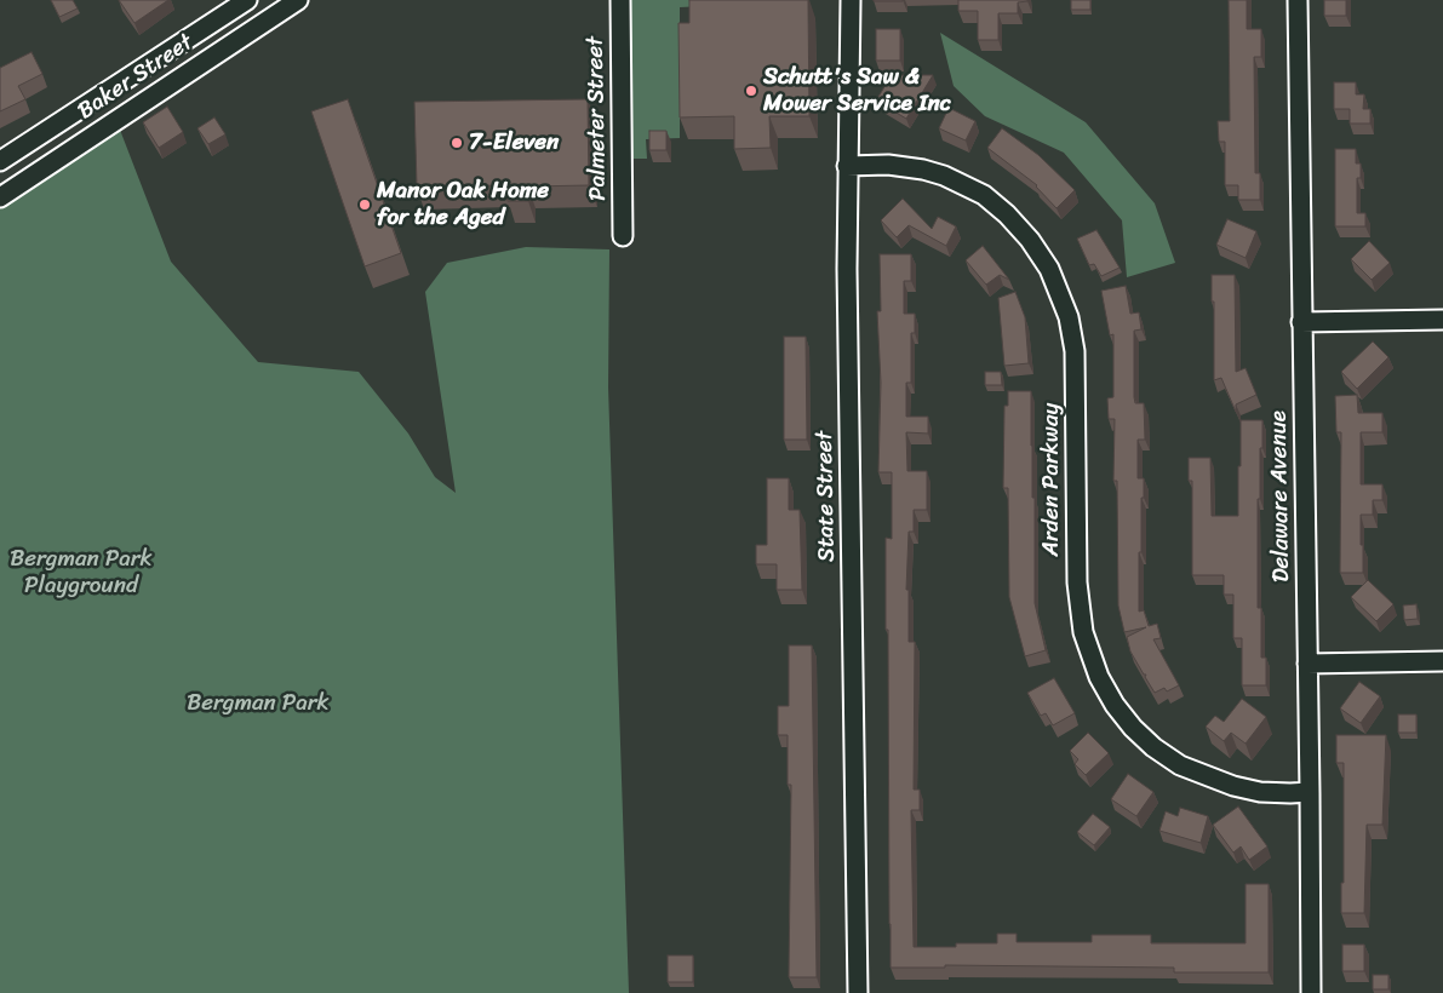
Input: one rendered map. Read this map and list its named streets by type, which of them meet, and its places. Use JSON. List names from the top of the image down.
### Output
{
  "streets": {
    "street": [
      "Baker Street",
      "Palmeter Street",
      "Arden Parkway",
      "State Street",
      "Delaware Avenue"
    ]
  },
  "crossings": [
    ["Arden Parkway", "State Street"],
    ["Arden Parkway", "Delaware Avenue"]
  ],
  "parks": ["Bergman Park Playground", "Bergman Park"],
  "places": ["Schutt's Saw & Mower Service Inc", "7-Eleven", "Manor Oak Home for the Aged"]
}
